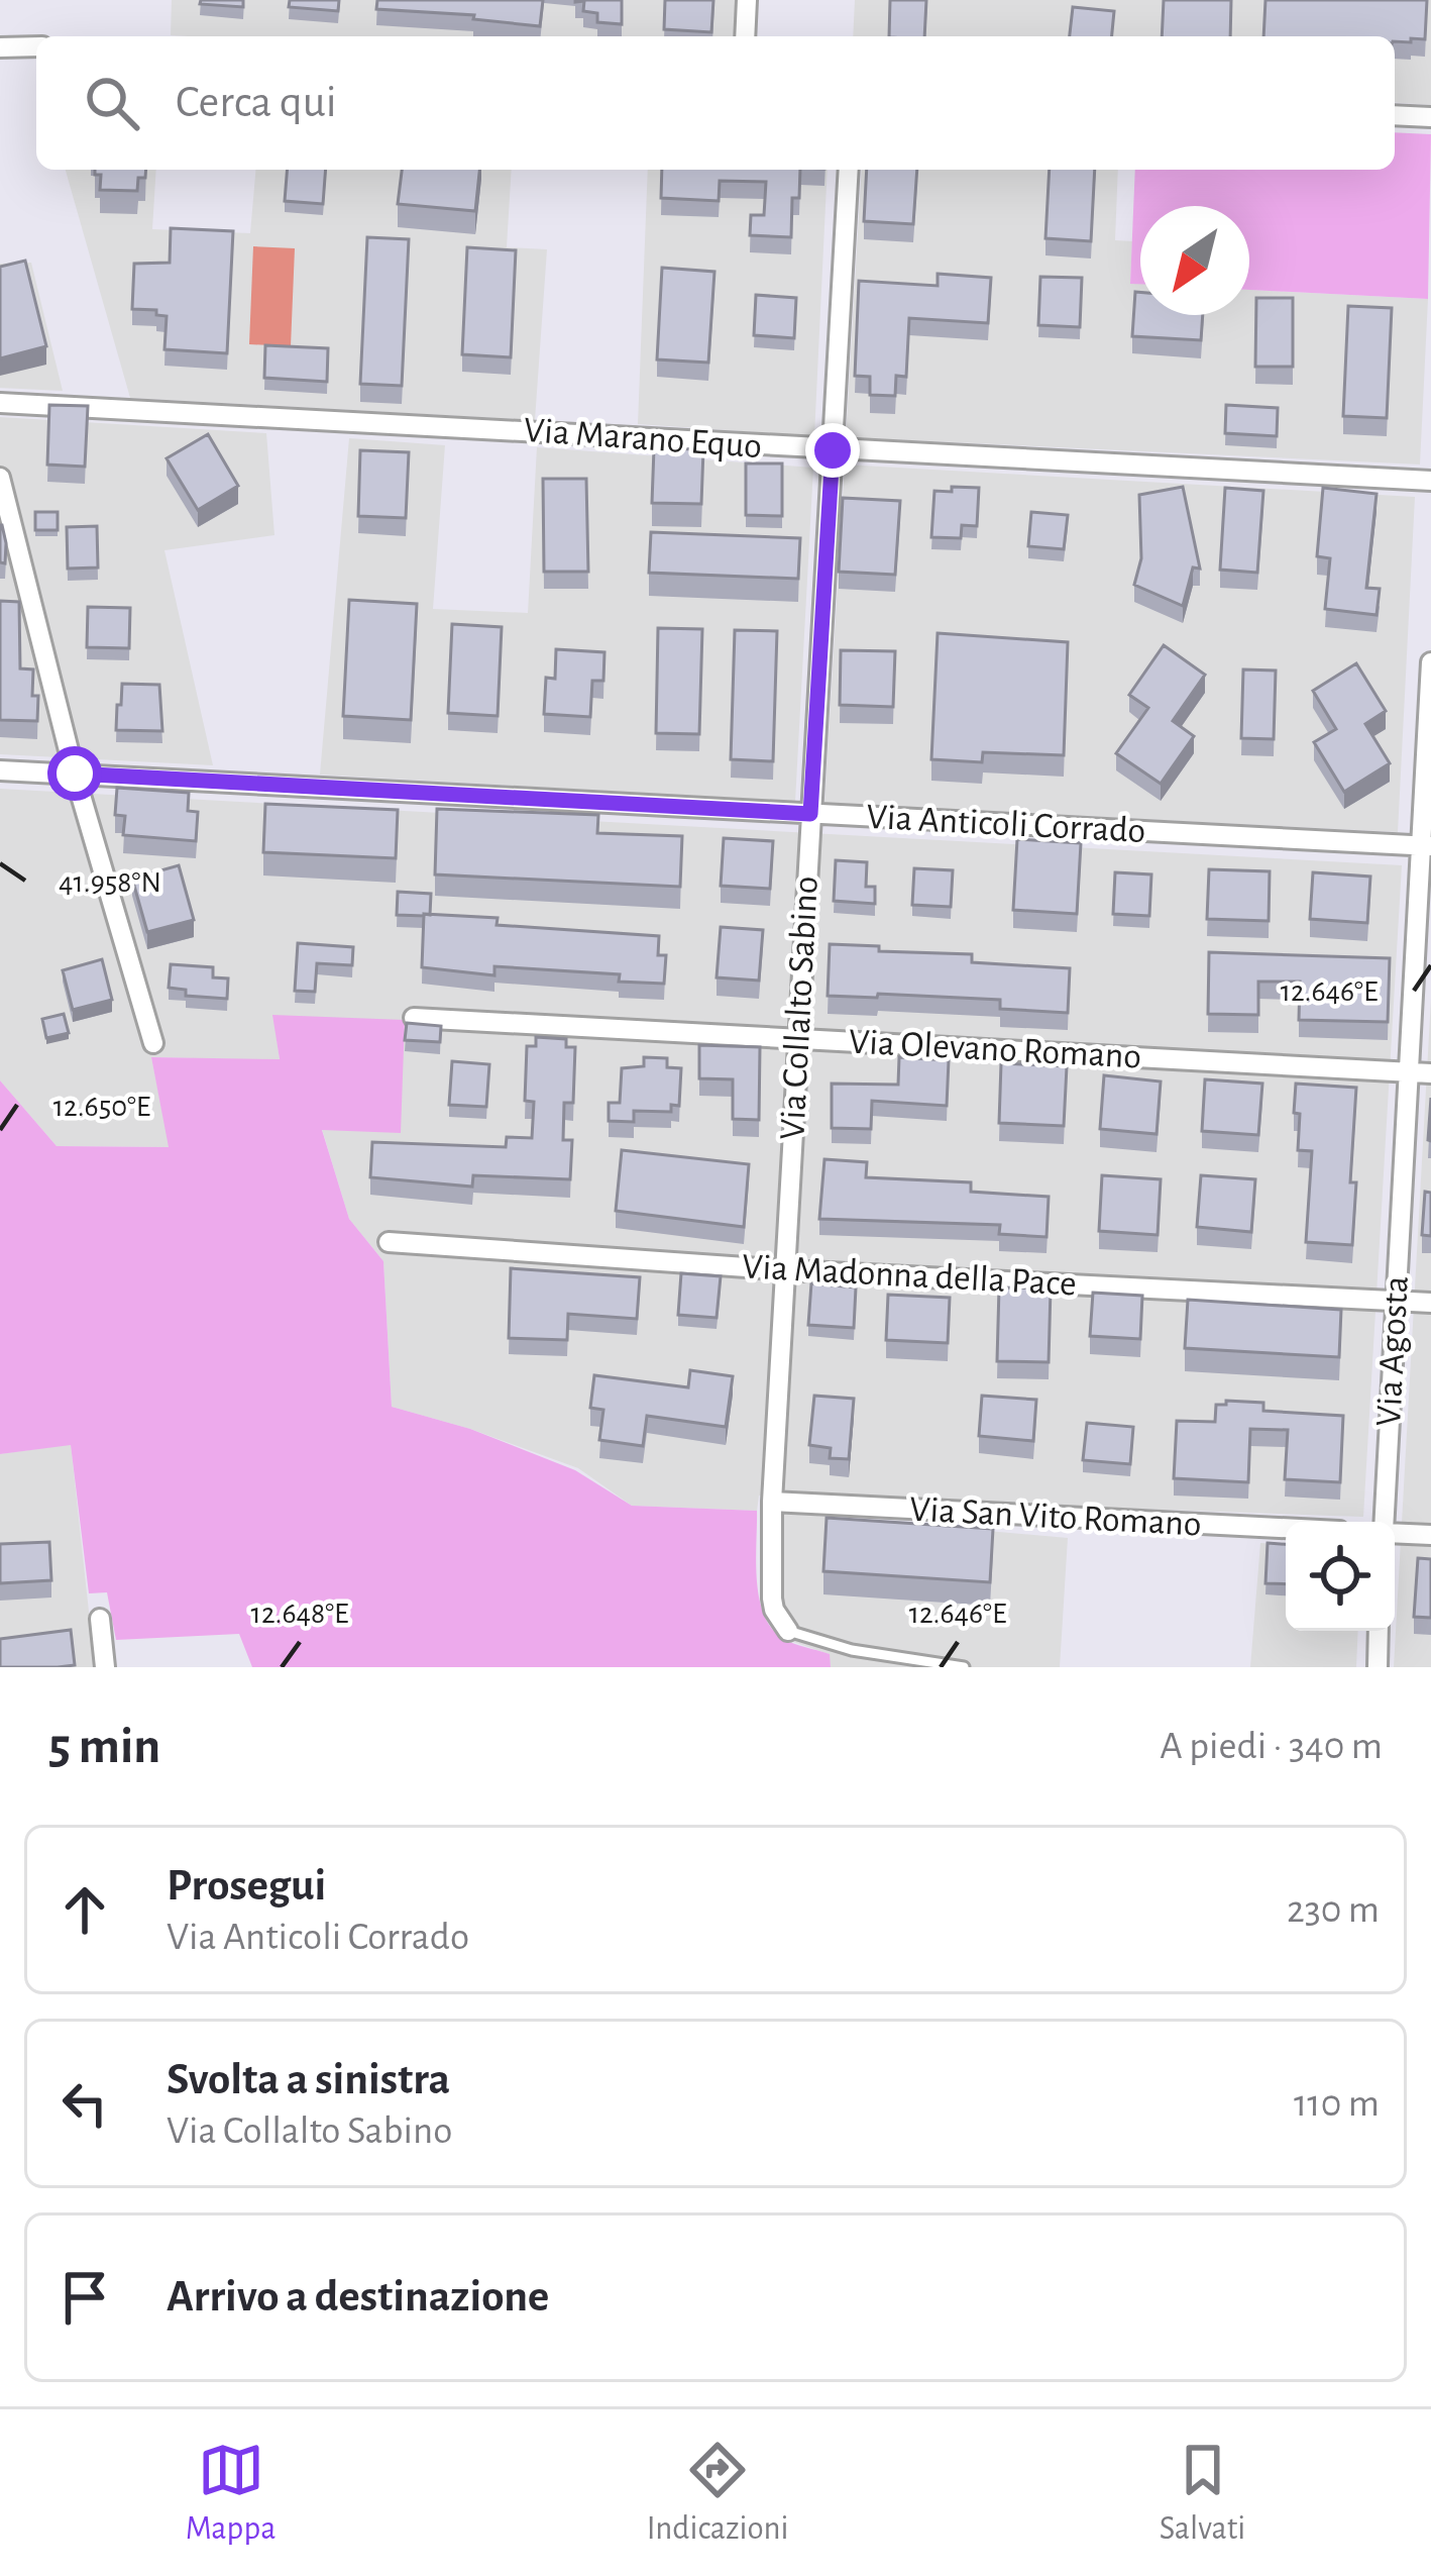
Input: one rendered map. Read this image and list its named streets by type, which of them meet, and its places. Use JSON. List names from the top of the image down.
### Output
{
  "streets": {
    "street": [
      "Via Marano Equo",
      "Via Anticoli Corrado",
      "Via Collalto Sabino",
      "Via Olevano Romano",
      "Via Madonna della Pace",
      "Via Agosta",
      "Via San Vito Romano"
    ]
  },
  "crossings": [
    ["Via Marano Equo", "Via Collalto Sabino"],
    ["Via Anticoli Corrado", "Via Collalto Sabino"],
    ["Via Anticoli Corrado", "Via Agosta"],
    ["Via Collalto Sabino", "Via Olevano Romano"],
    ["Via Collalto Sabino", "Via Madonna della Pace"],
    ["Via Collalto Sabino", "Via San Vito Romano"],
    ["Via Olevano Romano", "Via Agosta"],
    ["Via Madonna della Pace", "Via Agosta"]
  ],
  "north": "bottom left",
  "page": {
    "search": "Cerca qui",
    "heading": ["5 min", "A piedi · 340 m"],
    "list": [
      ["Prosegui", "Via Anticoli Corrado", "230 m"],
      ["Svolta a sinistra", "Via Collalto Sabino", "110 m"],
      "Arrivo a destinazione"
    ],
    "nav": ["Mappa", "Indicazioni", "Salvati"]
  },
  "coordinates": [
    "41.958°N",
    "12.646°E",
    "12.650°E",
    "12.648°E"
  ]
}
